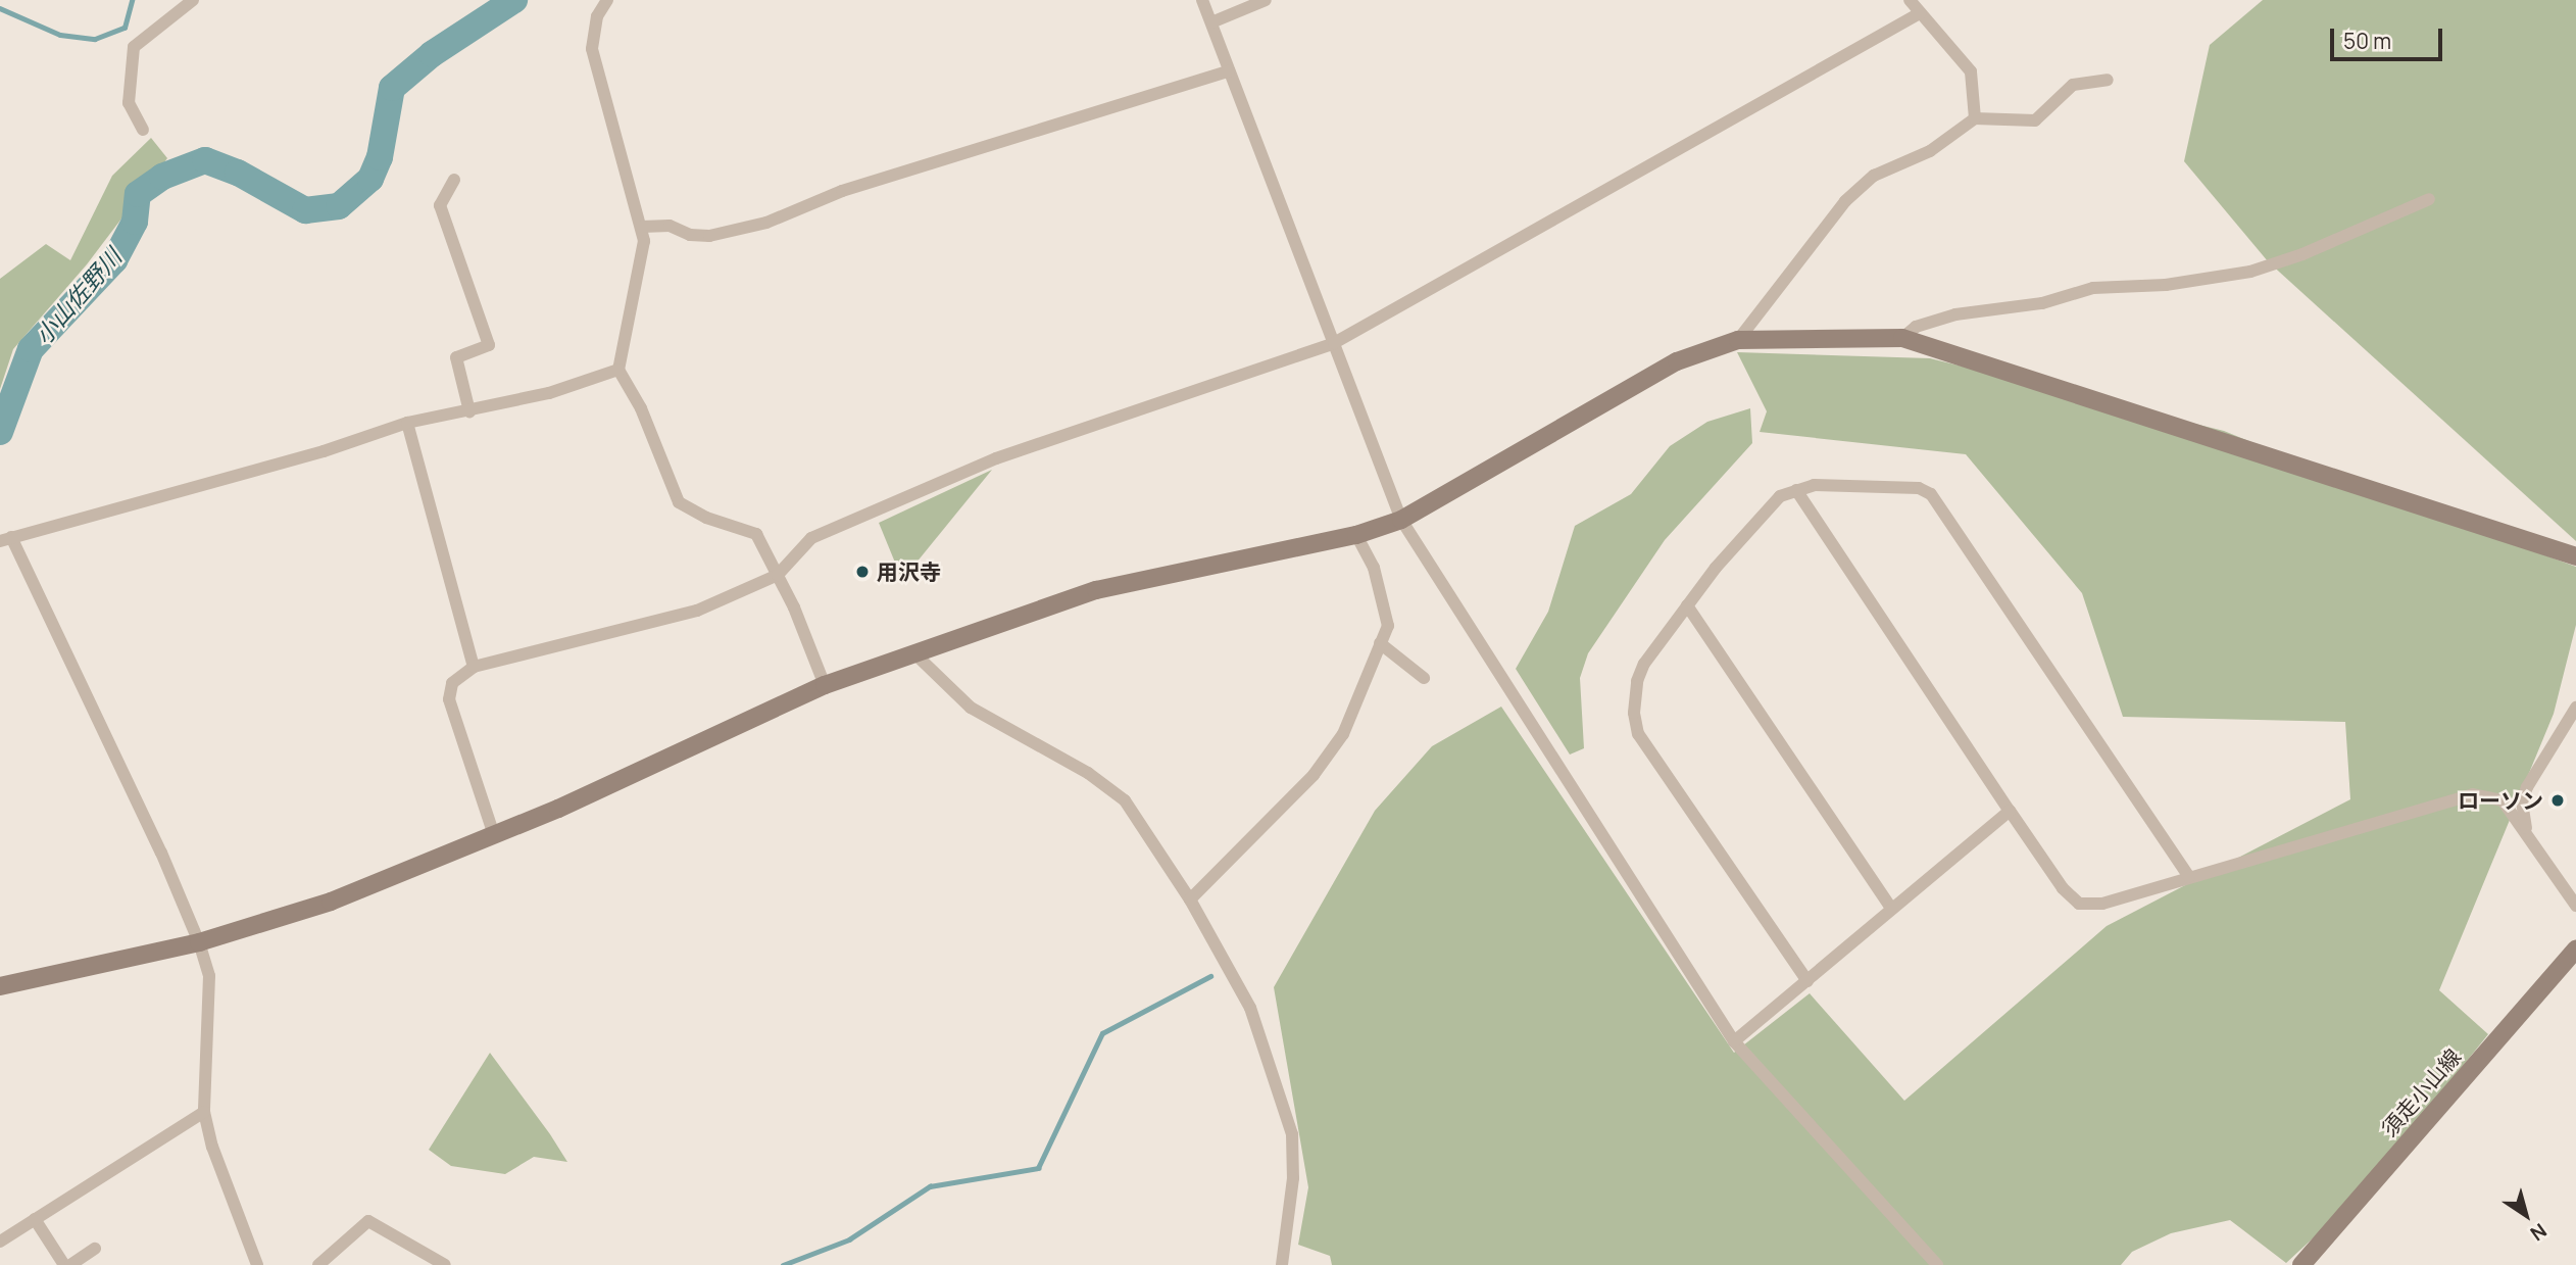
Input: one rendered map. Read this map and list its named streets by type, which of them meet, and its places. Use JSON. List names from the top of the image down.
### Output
{
  "streets": {
    "street": ["須走小山線"]
  },
  "water": ["小山佐野川"],
  "places": ["用沢寺", "ローソン"],
  "scale_bar": "50 m",
  "north": "bottom right"
}
